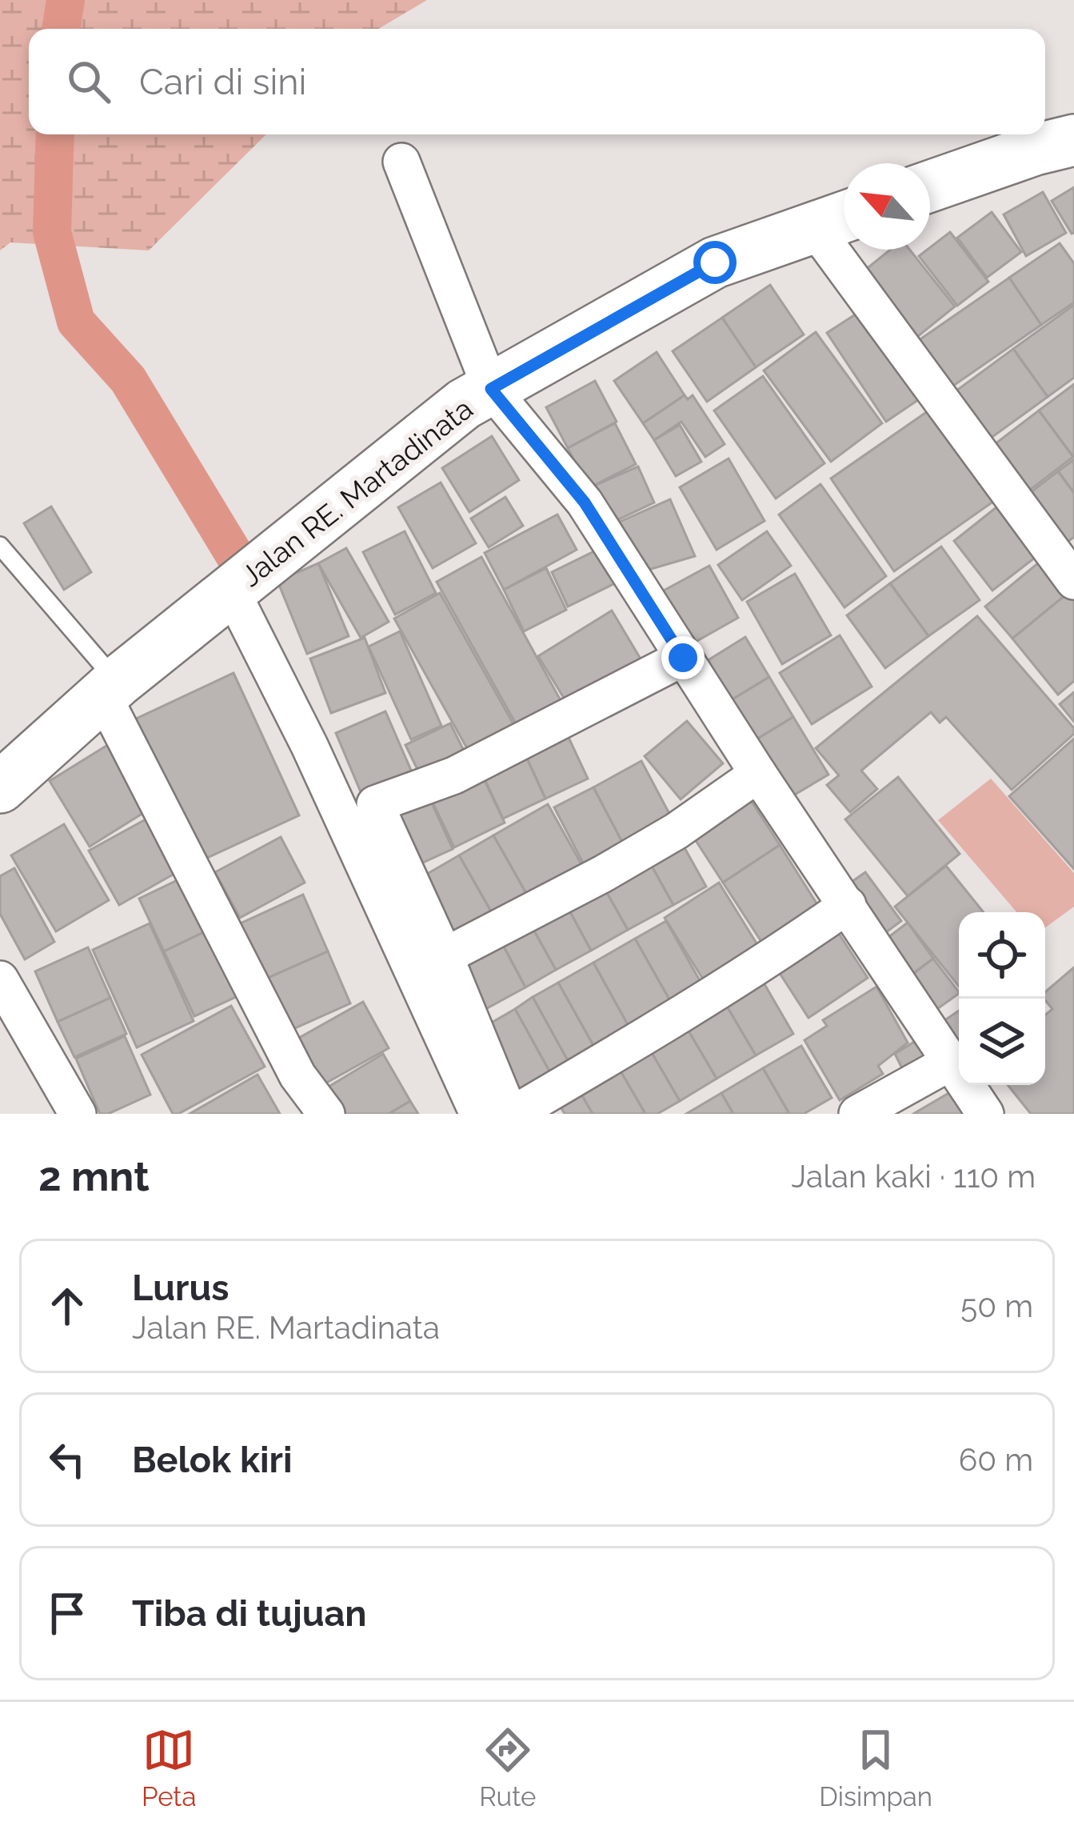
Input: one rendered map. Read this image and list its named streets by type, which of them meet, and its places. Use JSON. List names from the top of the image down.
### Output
{
  "streets": {
    "main road": ["Jalan RE. Martadinata"]
  },
  "north": "top left",
  "page": {
    "search": "Cari di sini",
    "heading": ["2 mnt", "Jalan kaki · 110 m"],
    "list": [
      ["Lurus", "Jalan RE. Martadinata", "50 m"],
      ["Belok kiri", "60 m"],
      "Tiba di tujuan"
    ],
    "nav": ["Peta", "Rute", "Disimpan"]
  }
}
